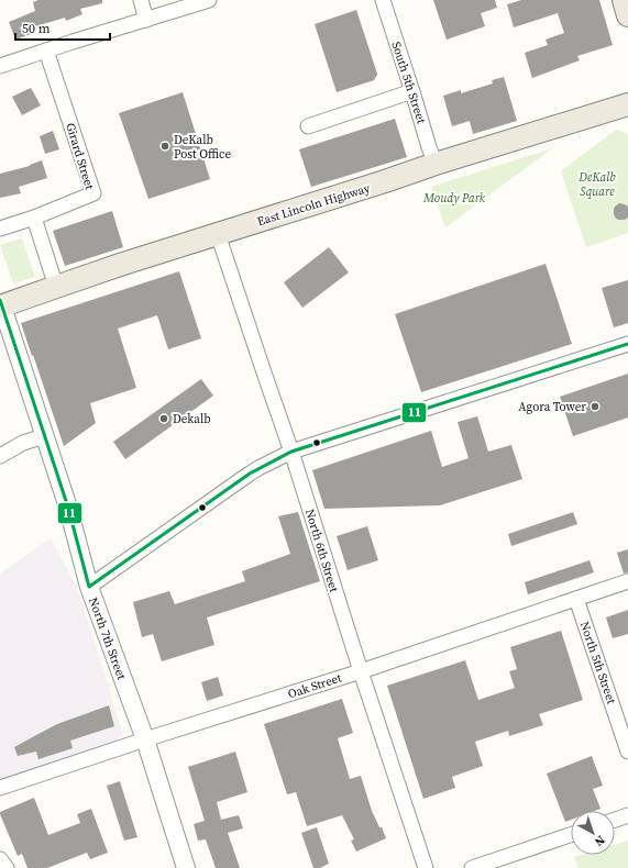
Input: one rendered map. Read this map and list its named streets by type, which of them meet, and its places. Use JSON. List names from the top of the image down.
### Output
{
  "streets": {
    "main road": ["East Lincoln Highway"],
    "street": [
      "South 5th Street",
      "Girard Street",
      "North 6th Street",
      "North 7th Street",
      "North 5th Street",
      "Oak Street"
    ]
  },
  "crossings": [
    ["South 5th Street", "East Lincoln Highway"],
    ["East Lincoln Highway", "North 6th Street"],
    ["East Lincoln Highway", "North 7th Street"],
    ["North 6th Street", "Oak Street"],
    ["North 7th Street", "Oak Street"],
    ["North 5th Street", "Oak Street"]
  ],
  "parks": ["DeKalb Square", "Moudy Park"],
  "places": ["DeKalb Post Office", "Agora Tower", "Dekalb"],
  "lines": ["transit line 11"],
  "scale_bar": "50 m",
  "north": "bottom right"
}
